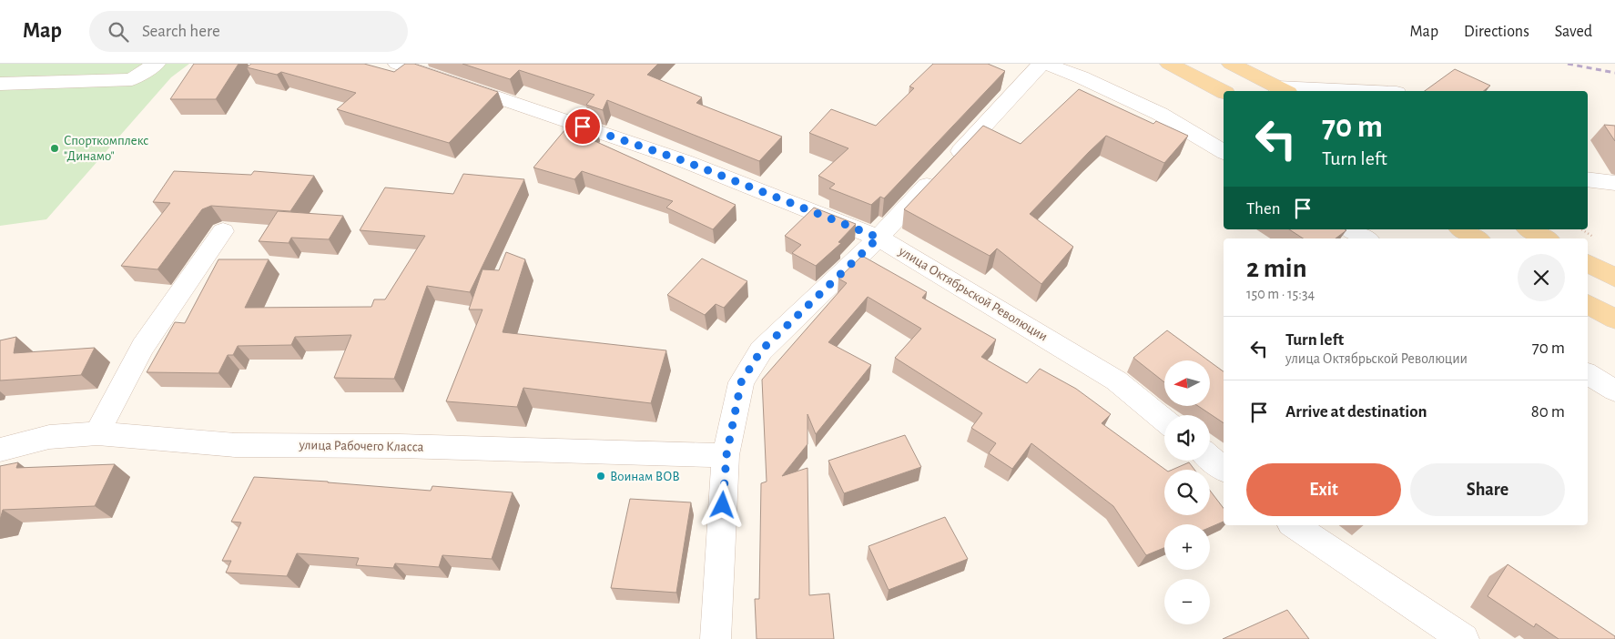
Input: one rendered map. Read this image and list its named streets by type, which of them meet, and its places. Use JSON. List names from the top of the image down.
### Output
{
  "streets": {
    "street": ["улица Октябрьской Революции", "улица Рабочего Класса"]
  },
  "places": ["Спорткомплекс \"Динамо\"", "Воинам ВОВ"],
  "north": "left",
  "page": {
    "header": "Map",
    "search": "Search here",
    "nav": ["Map", "Directions", "Saved"],
    "turn": ["70 m", "Turn left"],
    "then": "Then",
    "heading": ["2 min", "150 m · 15:34"],
    "list": [
      {
        "name": "Turn left",
        "note": "улица Октябрьской Революции",
        "value": "70 m"
      },
      {
        "name": "Arrive at destination",
        "value": "80 m"
      }
    ],
    "map_buttons": ["+", "−"],
    "buttons": ["Exit", "Share"]
  }
}
